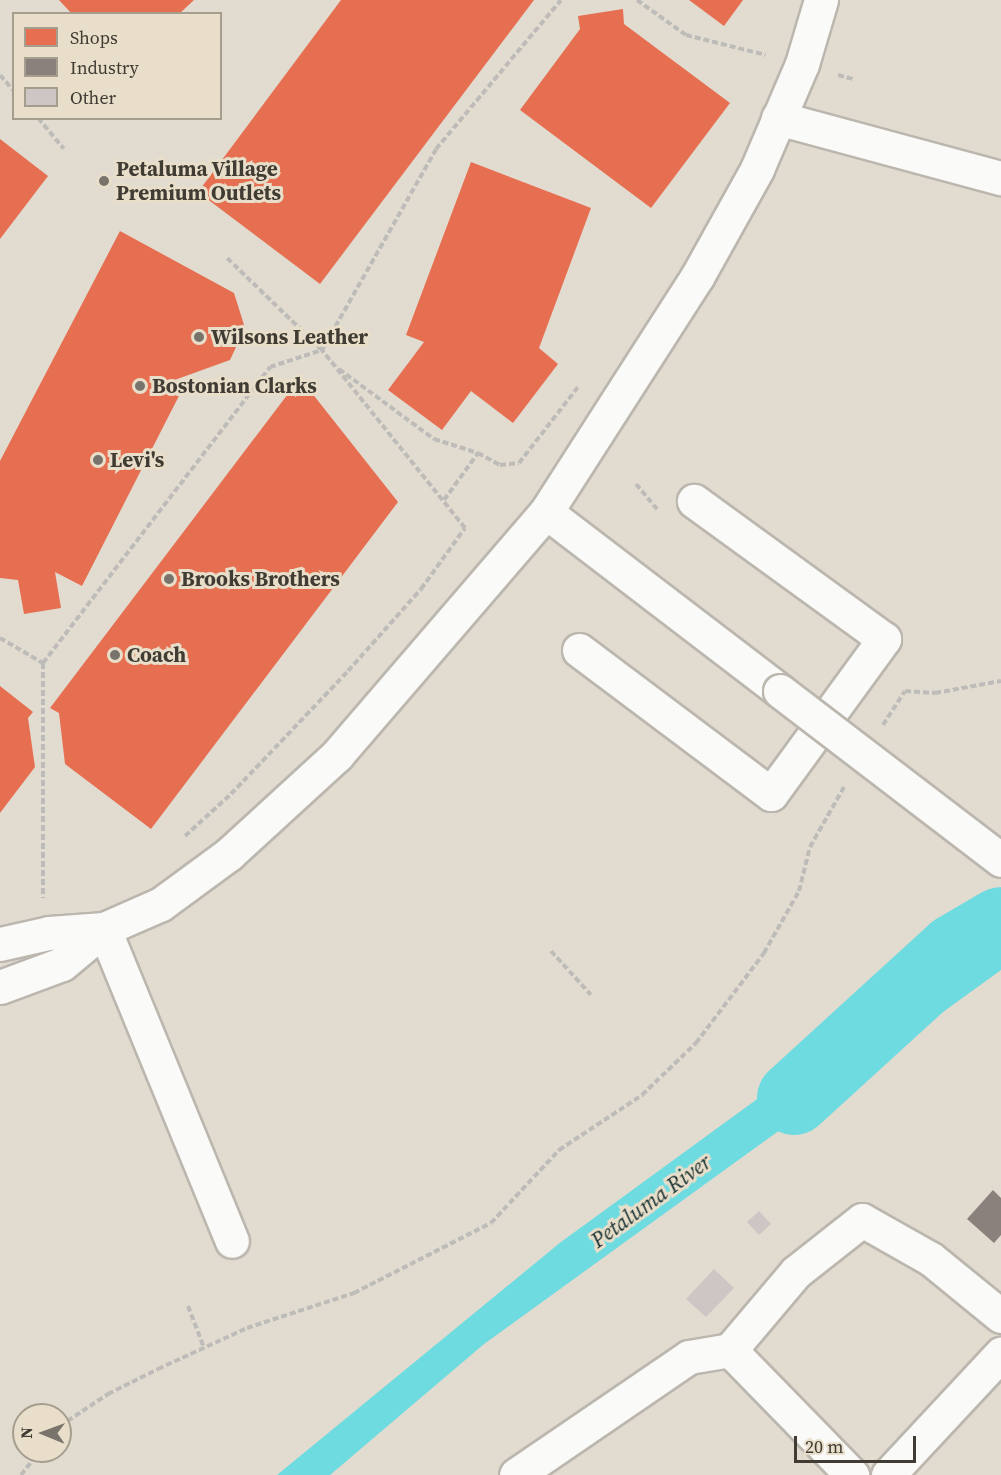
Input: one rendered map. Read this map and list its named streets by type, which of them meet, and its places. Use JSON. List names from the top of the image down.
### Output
{
  "water": ["Petaluma River"],
  "places": [
    "Petaluma Village Premium Outlets",
    "Wilsons Leather",
    "Bostonian Clarks",
    "Levi's",
    "Brooks Brothers",
    "Coach"
  ],
  "legend": ["Shops", "Industry", "Other"],
  "scale_bar": "20 m",
  "north": "left"
}
